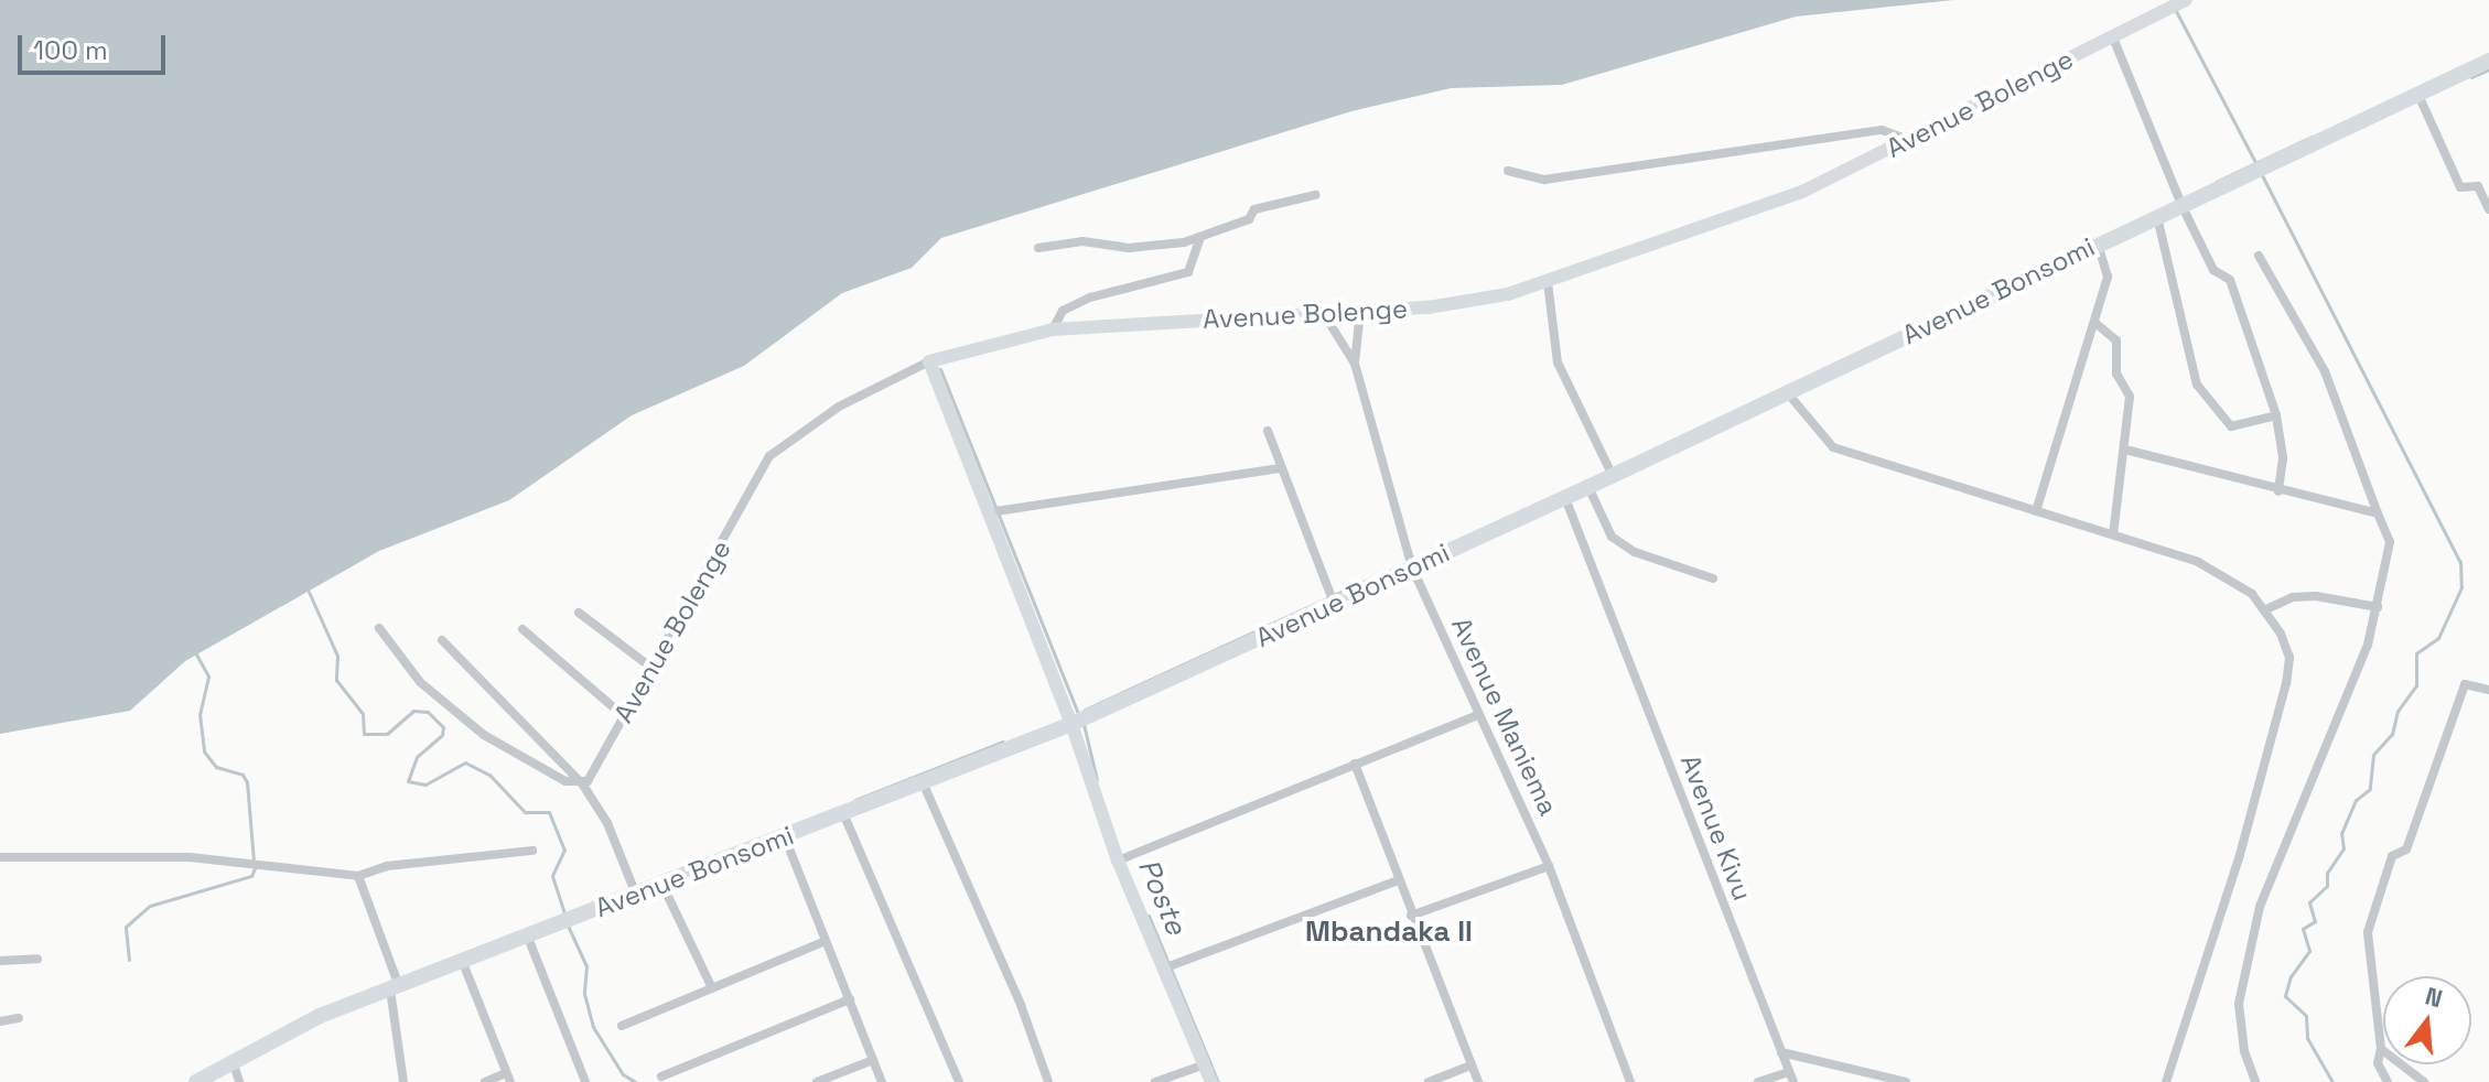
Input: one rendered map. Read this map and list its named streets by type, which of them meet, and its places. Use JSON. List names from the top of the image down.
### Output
{
  "streets": {
    "main road": ["Avenue Bonsomi"],
    "street": ["Avenue Bolenge", "Avenue Maniema", "Avenue Kivu"]
  },
  "crossings": [
    ["Avenue Bonsomi", "Avenue Maniema"],
    ["Avenue Bonsomi", "Avenue Kivu"]
  ],
  "districts": ["Mbandaka II"],
  "water": ["Poste"],
  "scale_bar": "100 m",
  "north": "top"
}
